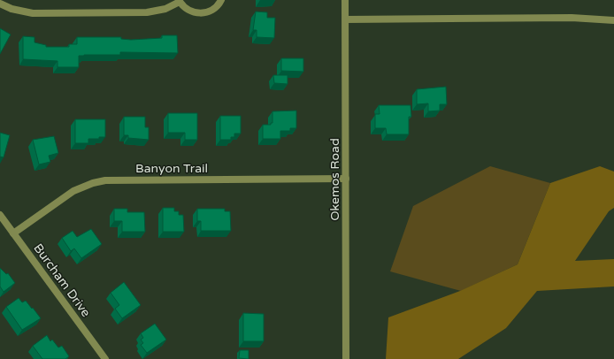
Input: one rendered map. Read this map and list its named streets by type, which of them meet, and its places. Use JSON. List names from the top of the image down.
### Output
{
  "streets": {
    "street": ["Banyon Trail", "Okemos Road", "Burcham Drive"]
  },
  "crossings": [
    ["Banyon Trail", "Okemos Road"],
    ["Banyon Trail", "Burcham Drive"]
  ]
}
